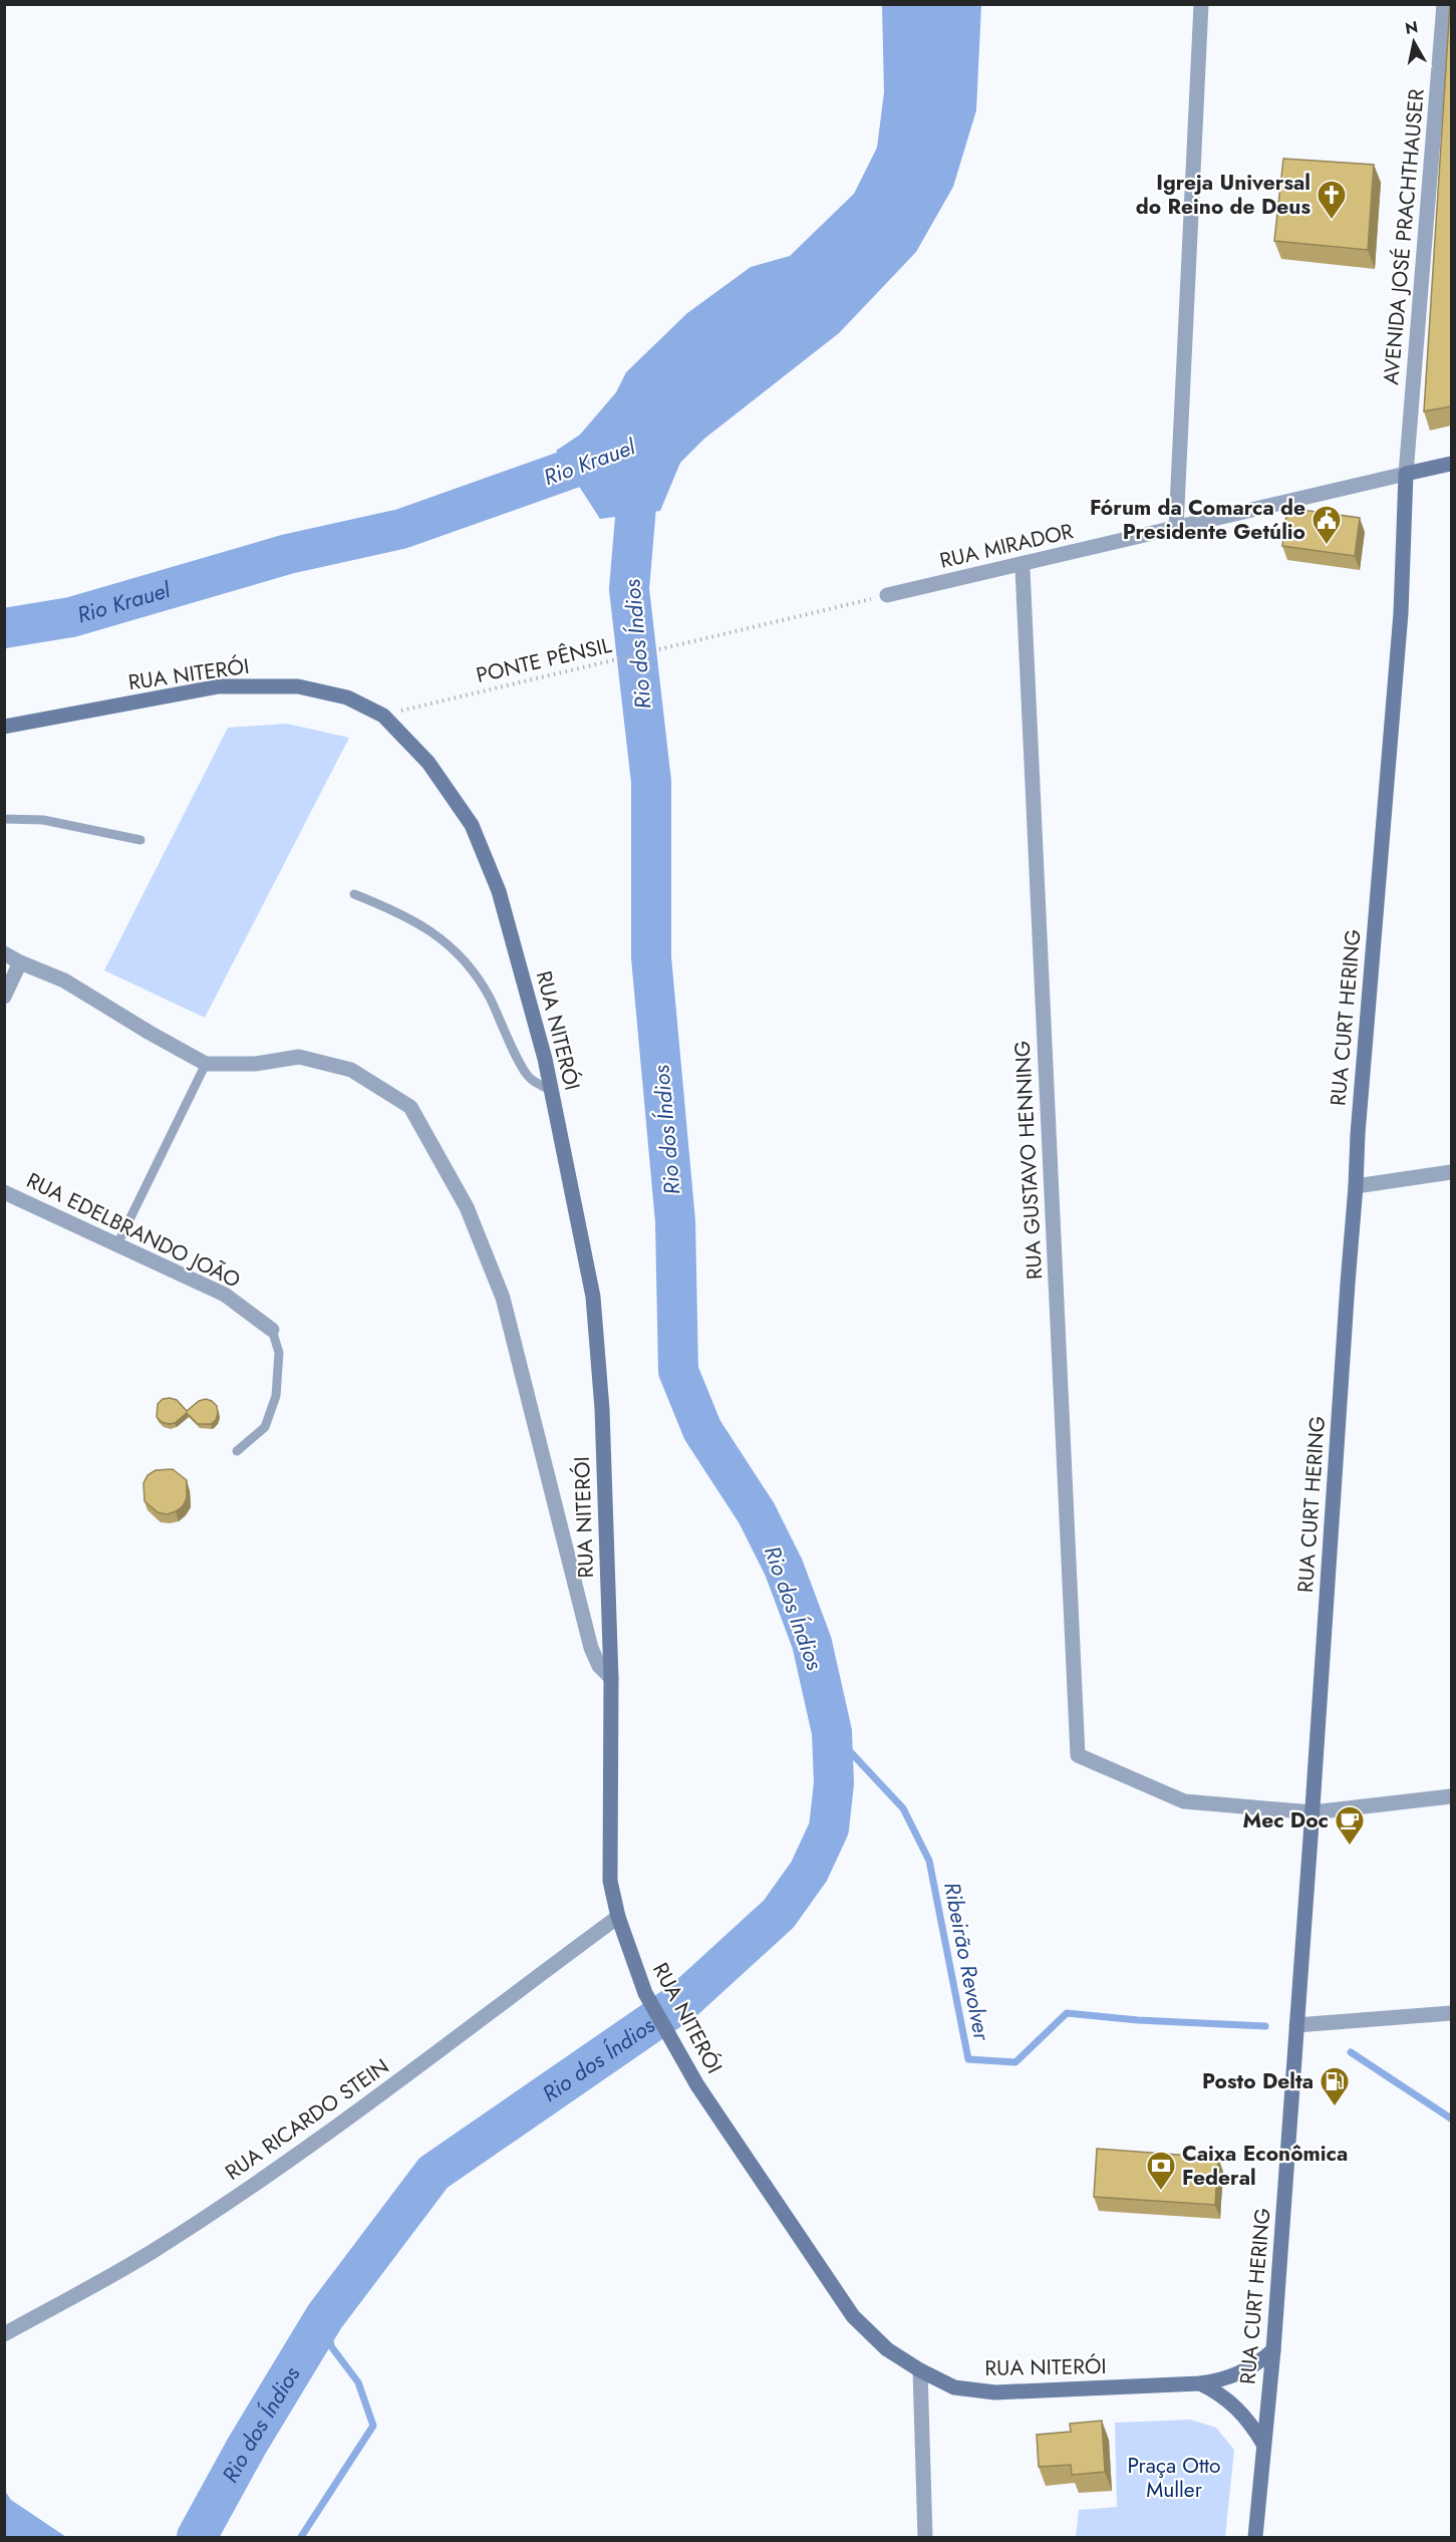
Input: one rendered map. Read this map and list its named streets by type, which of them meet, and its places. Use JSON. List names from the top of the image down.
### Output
{
  "streets": {
    "main road": ["RUA MIRADOR", "RUA NITERÓI", "RUA CURT HERING"],
    "street": [
      "AVENIDA JOSÉ PRACHTHAUSER",
      "RUA GUSTAVO HENNING",
      "RUA EDELBRANDO JOÃO",
      "RUA RICARDO STEIN"
    ],
    "path": ["PONTE PÊNSIL"]
  },
  "crossings": [
    ["AVENIDA JOSÉ PRACHTHAUSER", "RUA MIRADOR"],
    ["AVENIDA JOSÉ PRACHTHAUSER", "RUA CURT HERING"],
    ["RUA MIRADOR", "PONTE PÊNSIL"],
    ["RUA MIRADOR", "RUA CURT HERING"],
    ["RUA MIRADOR", "RUA GUSTAVO HENNING"],
    ["PONTE PÊNSIL", "RUA NITERÓI"],
    ["RUA NITERÓI", "RUA CURT HERING"],
    ["RUA NITERÓI", "RUA RICARDO STEIN"],
    ["RUA CURT HERING", "RUA GUSTAVO HENNING"]
  ],
  "water": ["Rio Krauel", "Rio dos Índios", "Ribeirão Revolver"],
  "parks": ["Praça Otto Muller"],
  "places": {
    "church": ["Igreja Universal do Reino de Deus"],
    "public building": ["Fórum da Comarca de Presidente Getúlio"],
    "cafe": ["Mec Doc"],
    "fuel station": ["Posto Delta"],
    "bank": ["Caixa Econômica Federal"]
  },
  "north": "top"
}
